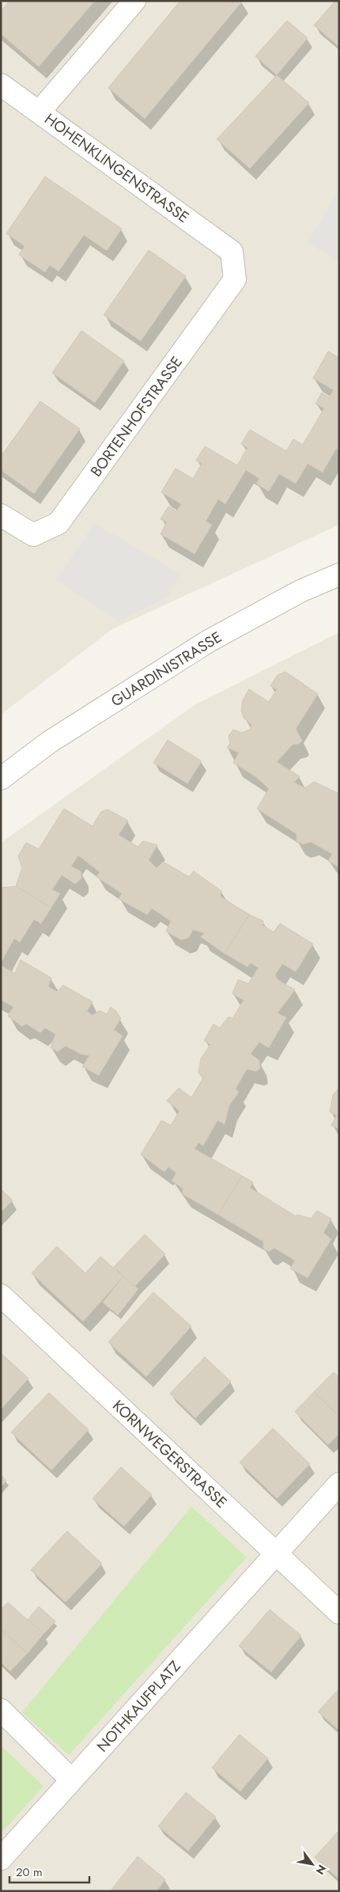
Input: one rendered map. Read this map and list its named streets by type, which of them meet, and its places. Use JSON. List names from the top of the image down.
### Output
{
  "streets": {
    "street": [
      "HOHENKLINGENSTRASSE",
      "BORTENHOFSTRASSE",
      "GUARDINISTRASSE",
      "KORNWEGERSTRASSE",
      "NOTHKAUFPLATZ"
    ]
  },
  "crossings": [
    ["HOHENKLINGENSTRASSE", "BORTENHOFSTRASSE"],
    ["KORNWEGERSTRASSE", "NOTHKAUFPLATZ"]
  ],
  "scale_bar": "20 m",
  "north": "bottom right"
}
